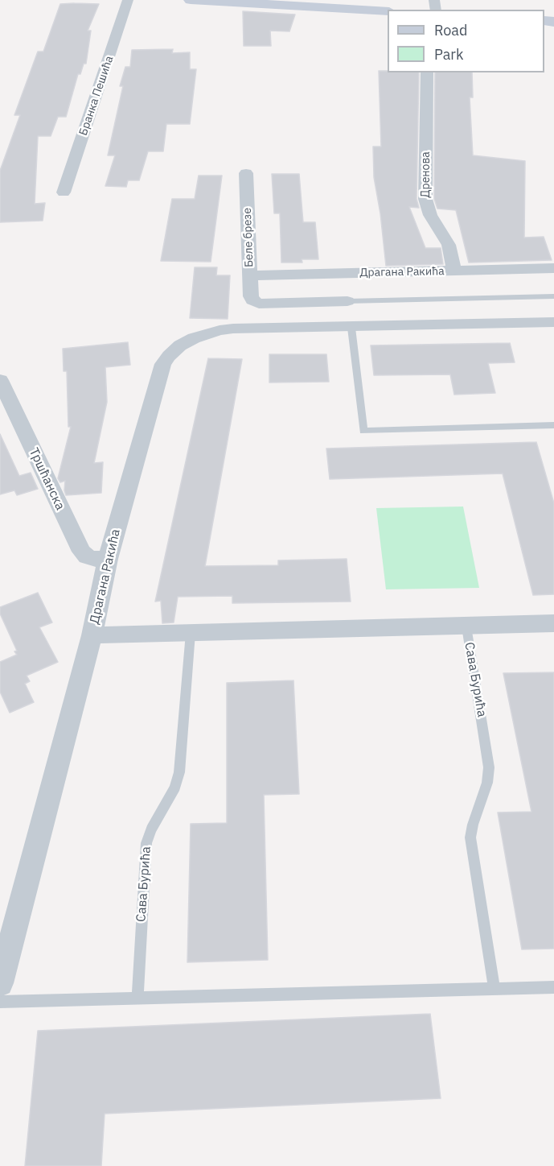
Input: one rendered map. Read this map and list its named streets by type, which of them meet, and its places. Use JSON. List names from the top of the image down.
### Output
{
  "streets": {
    "street": [
      "Бранка Пешића",
      "Дренова",
      "Беле брезе",
      "Драгана Ракића",
      "Тршћанска",
      "Сава Бурића"
    ]
  },
  "crossings": [
    ["Дренова", "Драгана Ракића"],
    ["Беле брезе", "Драгана Ракића"],
    ["Драгана Ракића", "Тршћанска"],
    ["Драгана Ракића", "Сава Бурића"]
  ],
  "legend": ["Road", "Park"]
}
